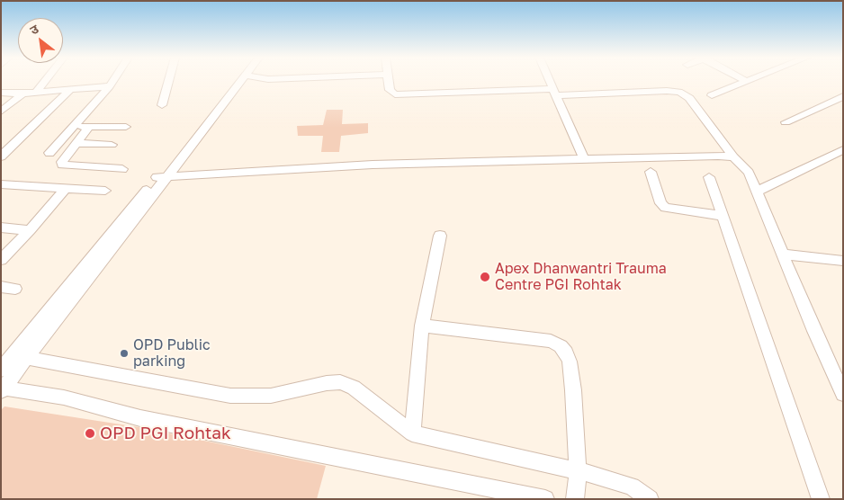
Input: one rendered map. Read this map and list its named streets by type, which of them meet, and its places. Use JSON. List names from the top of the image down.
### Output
{
  "places": ["Apex Dhanwantri Trauma Centre PGI Rohtak", "OPD Public parking", "OPD PGI Rohtak"],
  "north": "top left"
}
